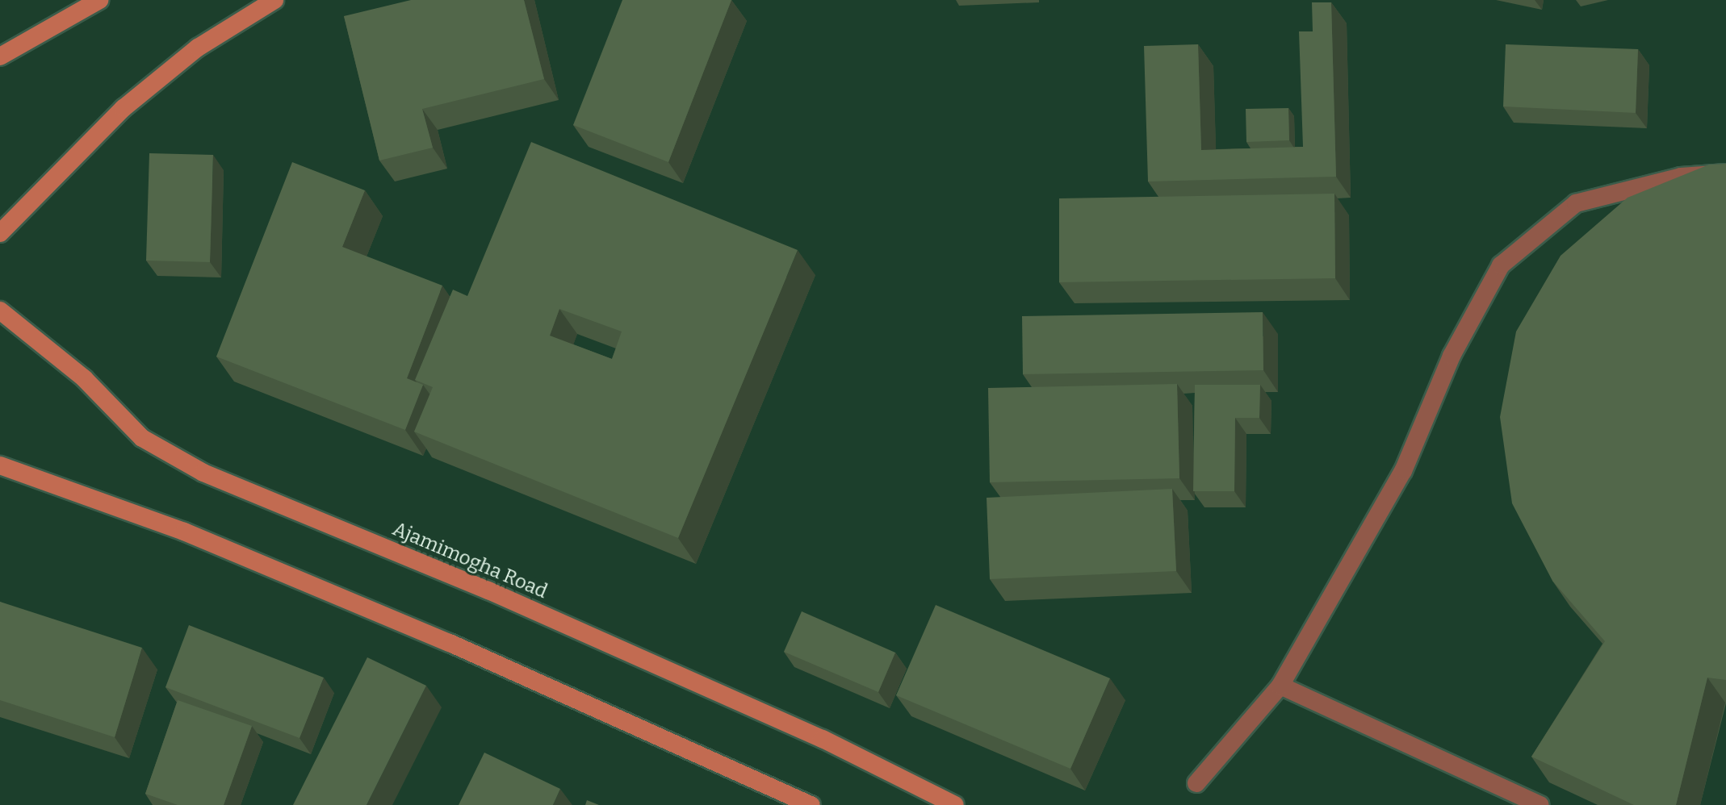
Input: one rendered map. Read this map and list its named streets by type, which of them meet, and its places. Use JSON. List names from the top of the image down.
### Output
{
  "streets": {
    "main road": ["Ajamimogha Road"]
  }
}
